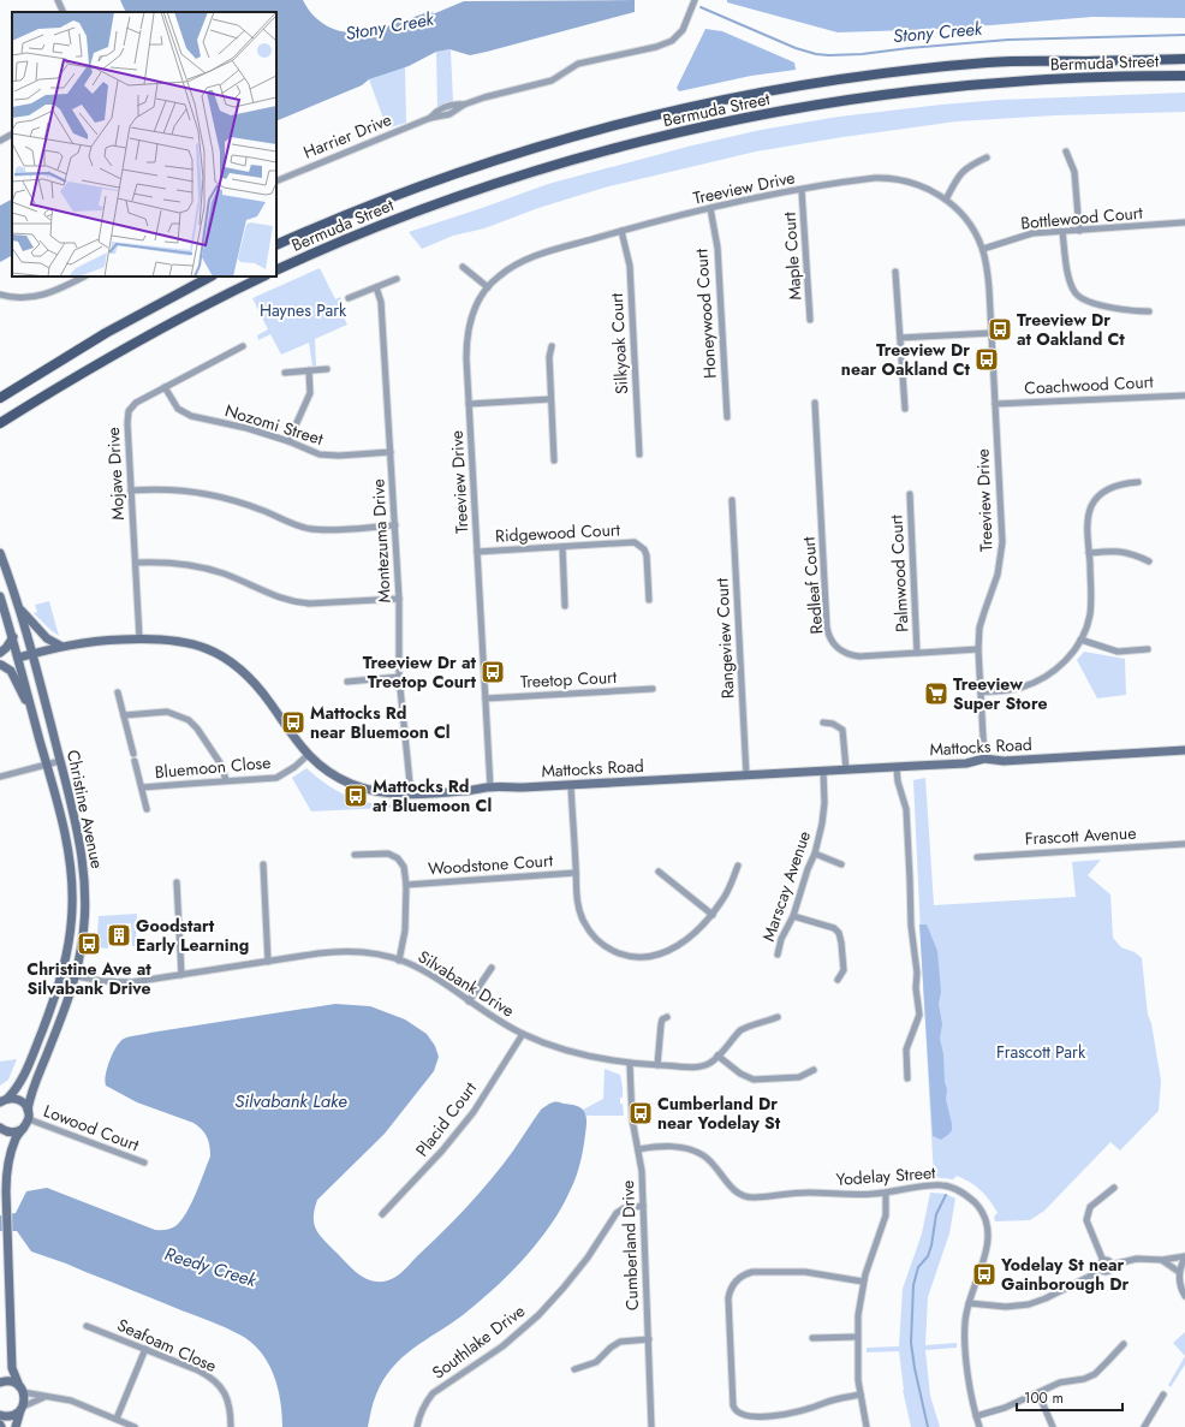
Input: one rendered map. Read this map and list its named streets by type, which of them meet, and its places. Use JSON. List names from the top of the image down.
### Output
{
  "streets": {
    "main road": ["Bermuda Street", "Mattocks Road", "Christine Avenue"],
    "street": [
      "Harrier Drive",
      "Treeview Drive",
      "Bottlewood Court",
      "Maple Court",
      "Honeywood Court",
      "Silkyoak Court",
      "Coachwood Court",
      "Nozomi Street",
      "Mojave Drive",
      "Ridgewood Court",
      "Montezuma Drive",
      "Palmwood Court",
      "Redleaf Court",
      "Rangeview Court",
      "Treetop Court",
      "Bluemoon Close",
      "Frascott Avenue",
      "Woodstone Court",
      "Marscay Avenue",
      "Silvabank Drive",
      "Placid Court",
      "Lowood Court",
      "Yodelay Street",
      "Cumberland Drive",
      "Southlake Drive",
      "Seafoam Close"
    ]
  },
  "crossings": [
    ["Treeview Drive", "Bottlewood Court"],
    ["Treeview Drive", "Maple Court"],
    ["Treeview Drive", "Honeywood Court"],
    ["Treeview Drive", "Silkyoak Court"],
    ["Treeview Drive", "Coachwood Court"],
    ["Treeview Drive", "Ridgewood Court"],
    ["Treeview Drive", "Redleaf Court"],
    ["Treeview Drive", "Treetop Court"],
    ["Treeview Drive", "Mattocks Road"],
    ["Nozomi Street", "Mojave Drive"],
    ["Nozomi Street", "Montezuma Drive"],
    ["Mojave Drive", "Mattocks Road"],
    ["Montezuma Drive", "Mattocks Road"],
    ["Palmwood Court", "Redleaf Court"],
    ["Rangeview Court", "Mattocks Road"],
    ["Mattocks Road", "Bluemoon Close"],
    ["Mattocks Road", "Marscay Avenue"],
    ["Christine Avenue", "Silvabank Drive"],
    ["Christine Avenue", "Lowood Court"],
    ["Silvabank Drive", "Placid Court"],
    ["Silvabank Drive", "Cumberland Drive"],
    ["Yodelay Street", "Cumberland Drive"],
    ["Cumberland Drive", "Southlake Drive"]
  ],
  "water": ["Stony Creek", "Silvabank Lake", "Reedy Creek"],
  "parks": ["Haynes Park", "Frascott Park"],
  "places": {
    "bus stop": [
      "Treeview Dr at Oakland Ct",
      "Treeview Dr near Oakland Ct",
      "Treeview Dr at Treetop Court",
      "Mattocks Rd near Bluemoon Cl",
      "Mattocks Rd at Bluemoon Cl",
      "Christine Ave at Silvabank Drive",
      "Cumberland Dr near Yodelay St",
      "Yodelay St near Gainborough Dr"
    ],
    "supermarket": ["Treeview Super Store"],
    "building": ["Goodstart Early Learning"]
  },
  "scale_bar": "100 m"
}
